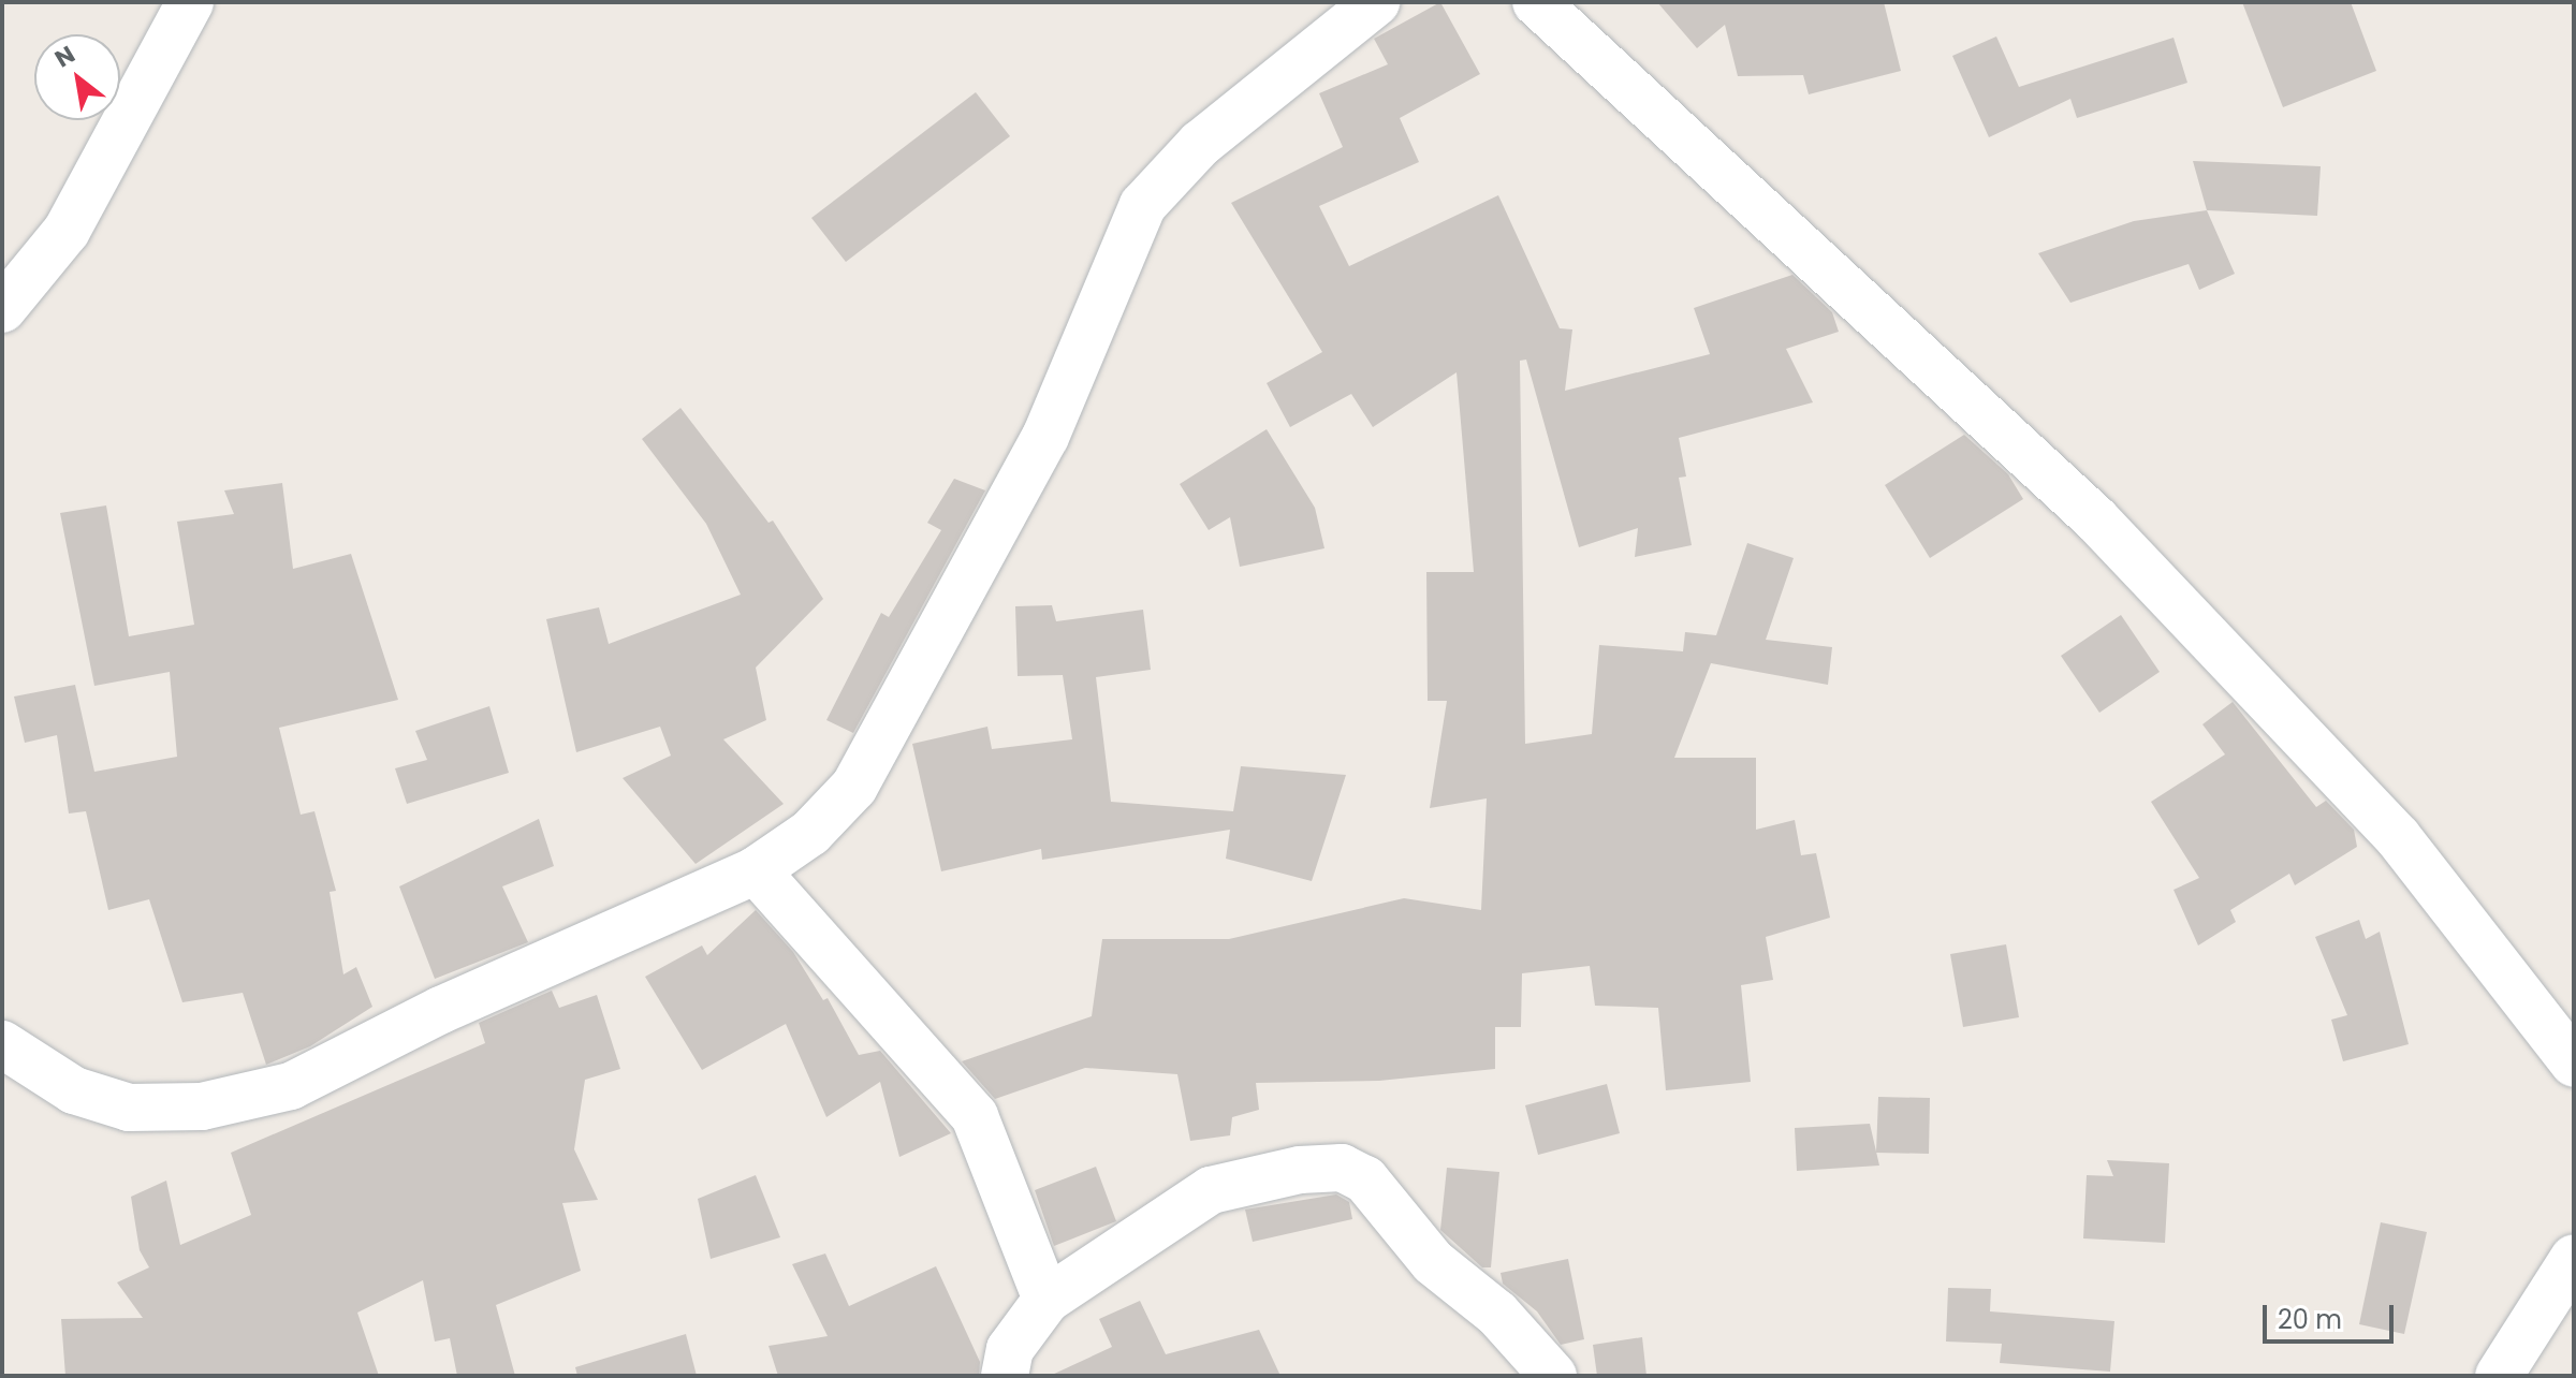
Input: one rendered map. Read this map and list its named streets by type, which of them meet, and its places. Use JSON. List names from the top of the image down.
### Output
{
  "scale_bar": "20 m",
  "north": "top left"
}
